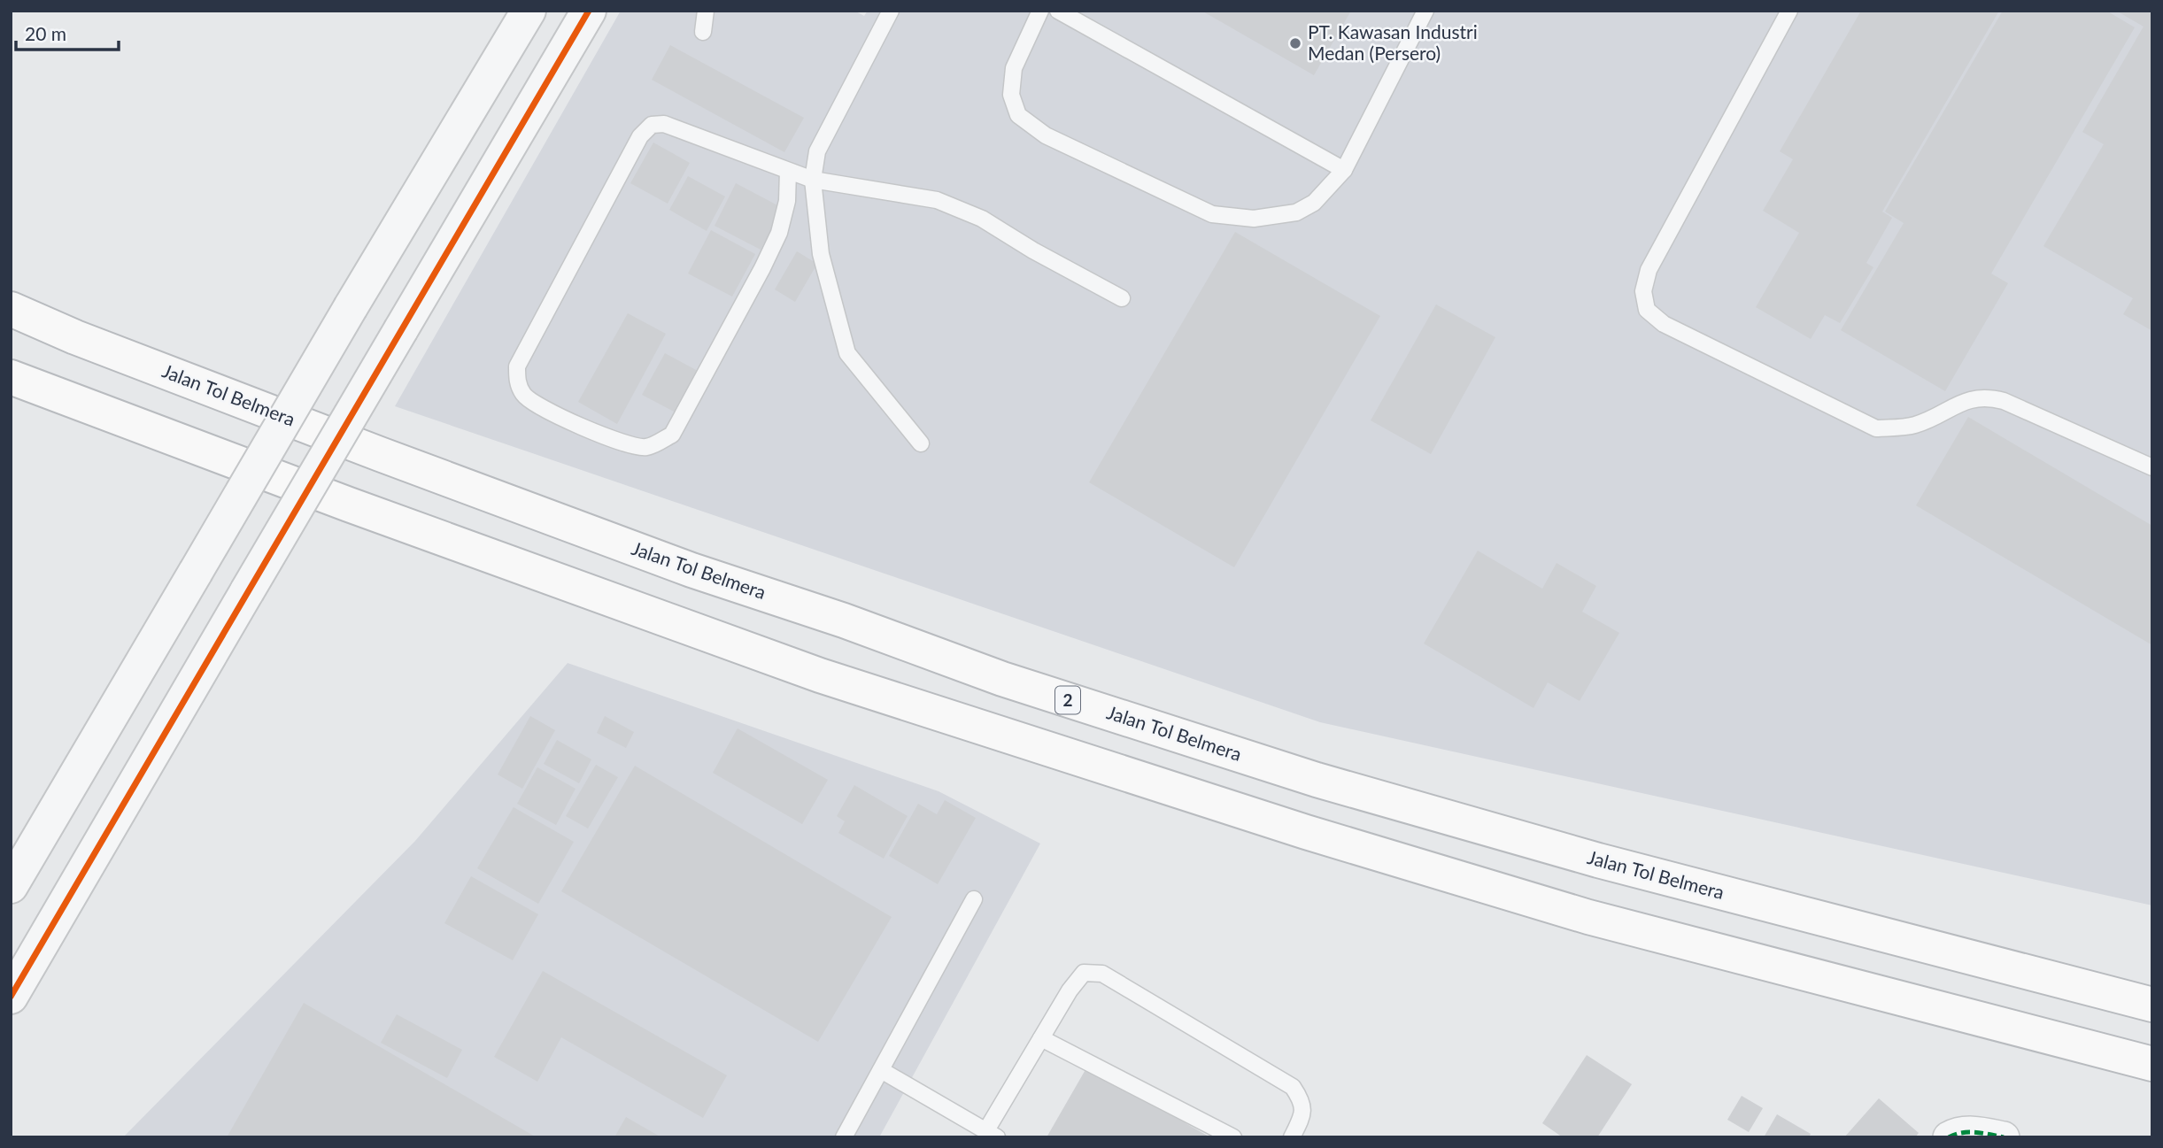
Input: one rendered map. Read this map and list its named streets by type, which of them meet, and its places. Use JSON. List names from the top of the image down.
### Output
{
  "streets": {
    "highway": ["Jalan Tol Belmera", "2"]
  },
  "places": ["PT. Kawasan Industri Medan (Persero)"],
  "scale_bar": "20 m"
}
